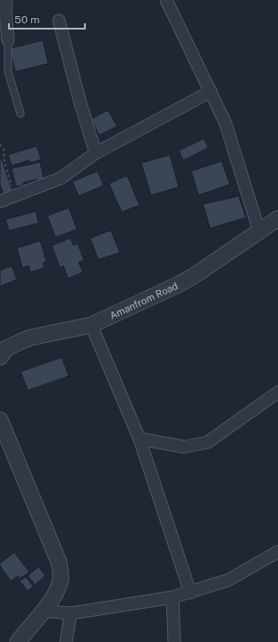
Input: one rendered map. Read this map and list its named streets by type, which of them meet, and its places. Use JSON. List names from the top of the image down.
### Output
{
  "streets": {
    "street": ["Amanfrom Road"]
  },
  "scale_bar": "50 m"
}
